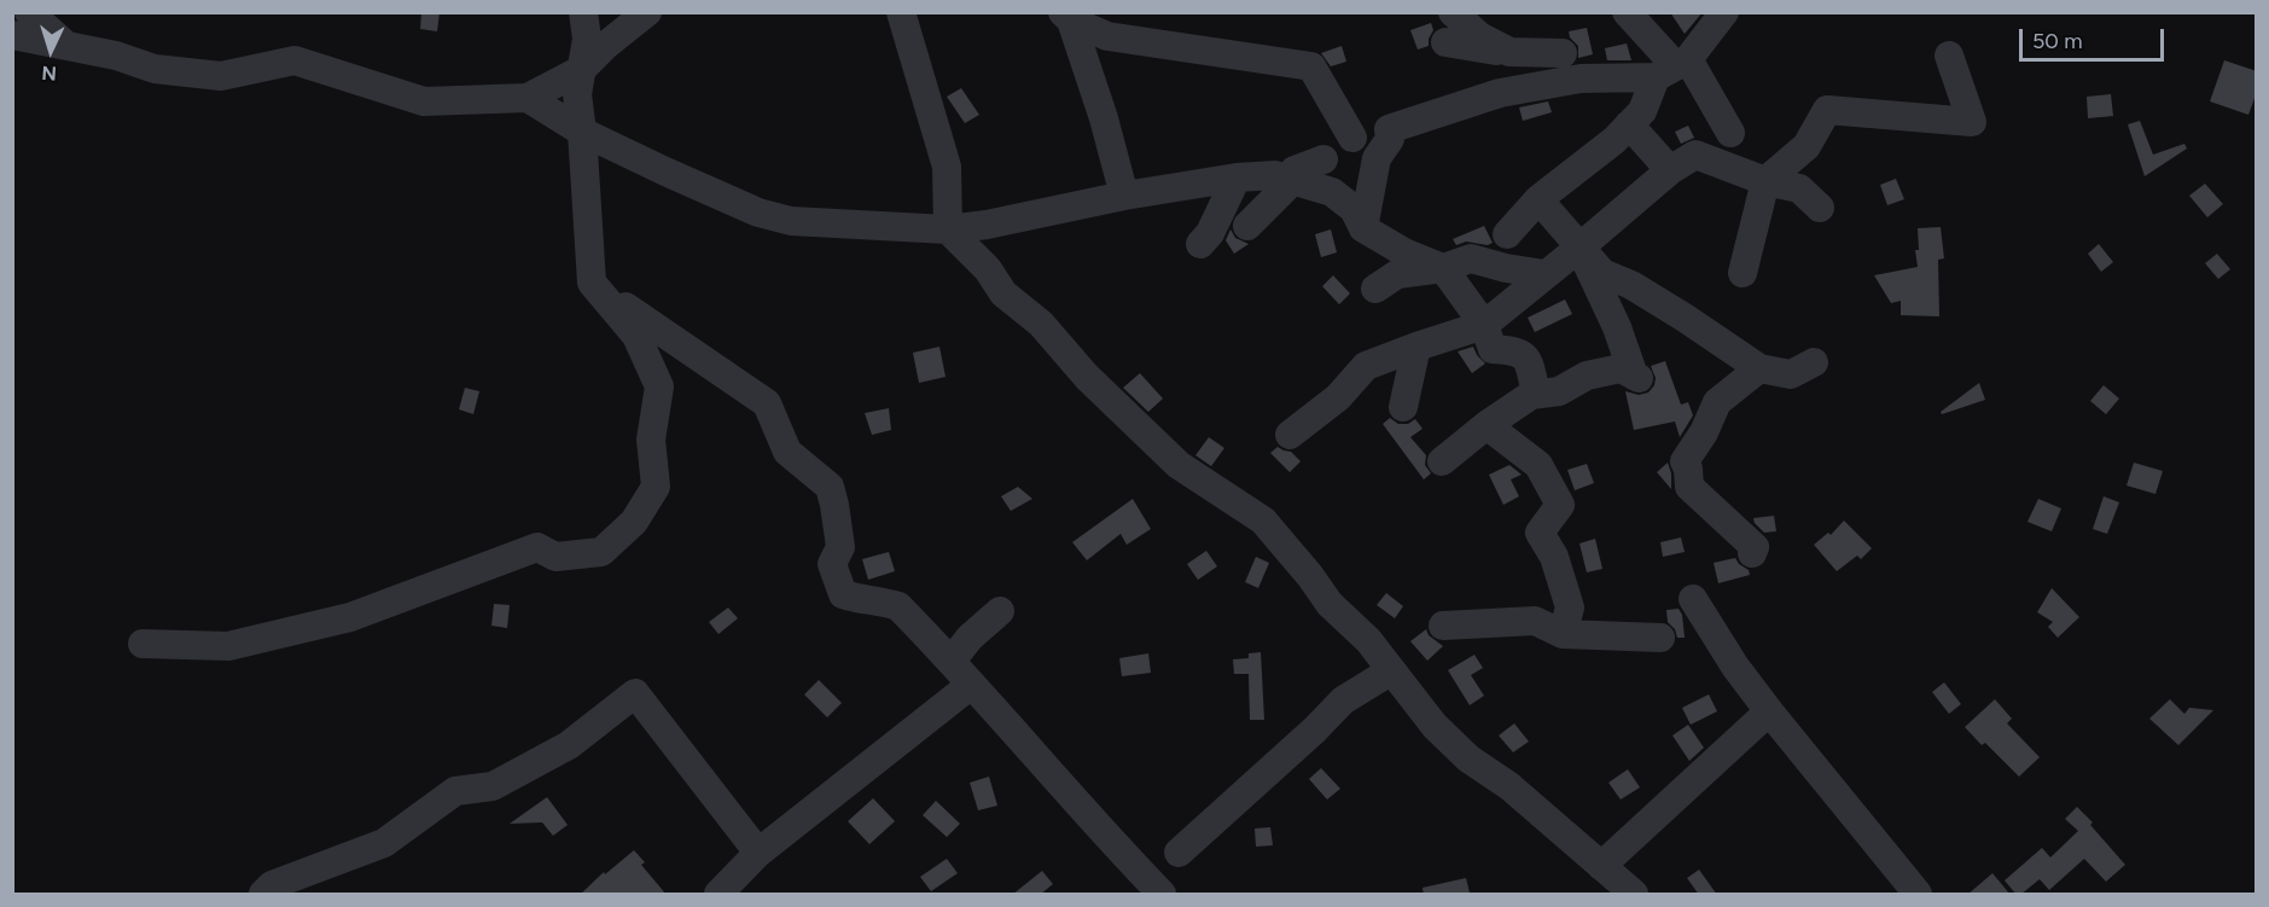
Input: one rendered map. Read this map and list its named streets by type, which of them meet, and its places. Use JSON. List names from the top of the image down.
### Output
{
  "scale_bar": "50 m",
  "north": "bottom"
}
